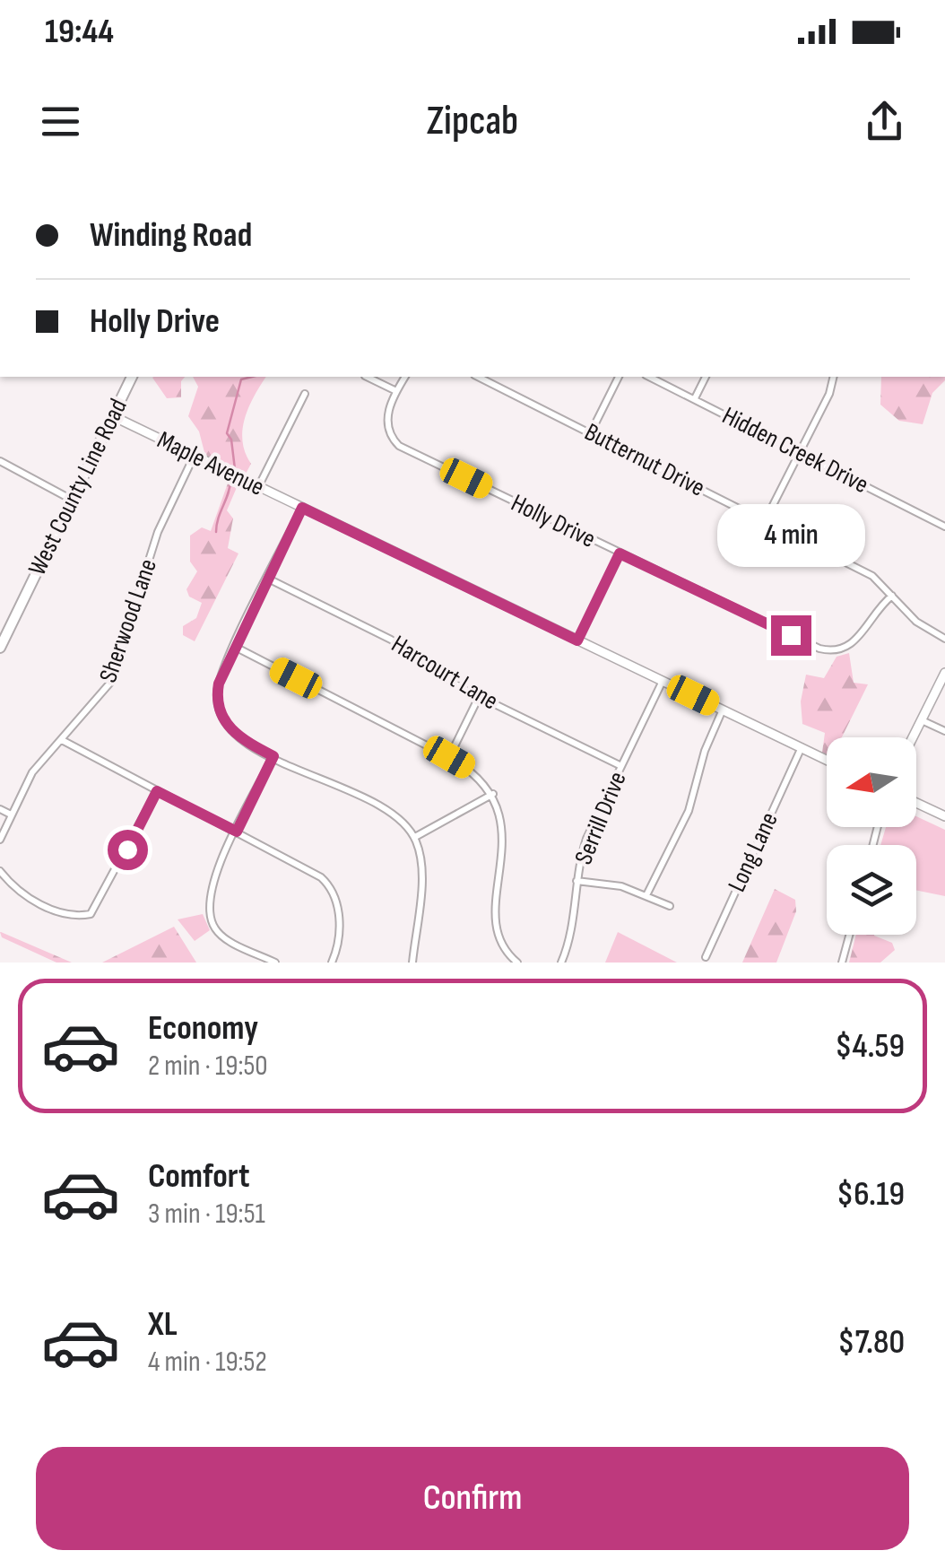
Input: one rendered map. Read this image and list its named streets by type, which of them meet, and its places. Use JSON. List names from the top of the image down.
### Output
{
  "streets": {
    "main road": ["West County Line Road"],
    "street": [
      "Hidden Creek Drive",
      "Butternut Drive",
      "Maple Avenue",
      "Holly Drive",
      "Sherwood Lane",
      "Harcourt Lane",
      "Serrill Drive",
      "Long Lane"
    ]
  },
  "crossings": [
    ["Butternut Drive", "Holly Drive"],
    ["Maple Avenue", "West County Line Road"],
    ["Maple Avenue", "Sherwood Lane"],
    ["Maple Avenue", "Serrill Drive"],
    ["Maple Avenue", "Long Lane"],
    ["Harcourt Lane", "Serrill Drive"]
  ],
  "north": "left",
  "page": {
    "status": "19:44",
    "header": "Zipcab",
    "banner": ["Winding Road", "Holly Drive"],
    "bubble": "4 min",
    "list": [
      {
        "name": "Economy",
        "note": "2 min · 19:50",
        "value": "$4.59"
      },
      {
        "name": "Comfort",
        "note": "3 min · 19:51",
        "value": "$6.19"
      },
      {
        "name": "XL",
        "note": "4 min · 19:52",
        "value": "$7.80"
      }
    ],
    "buttons": "Confirm"
  }
}
